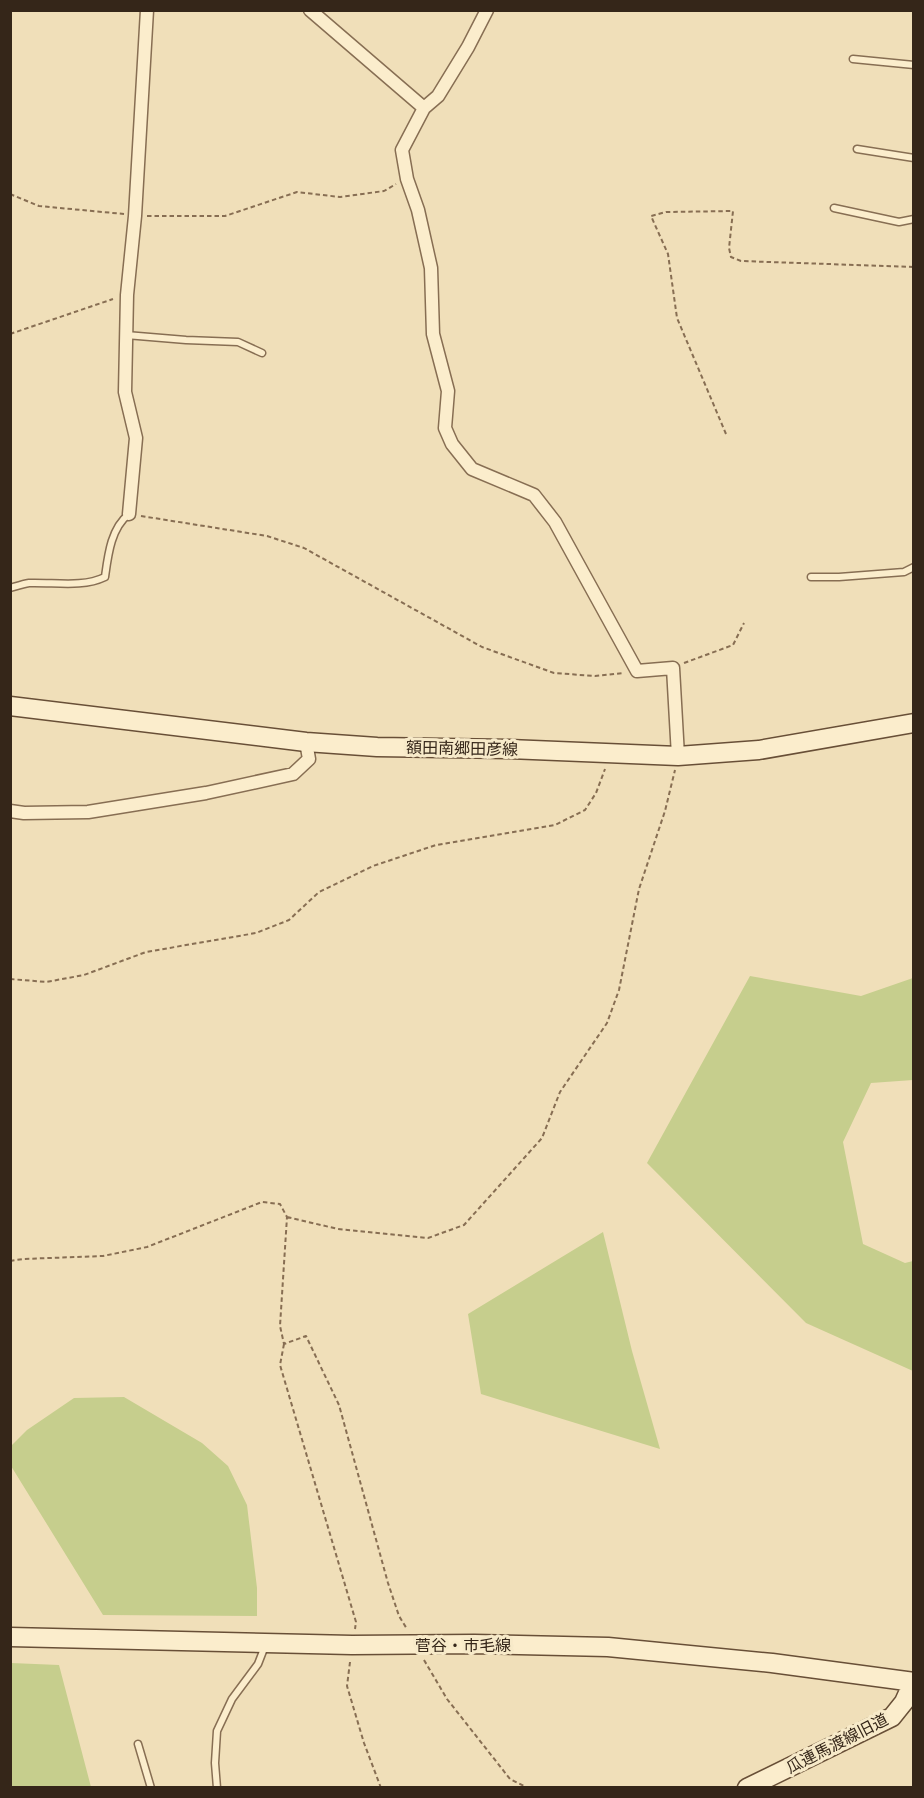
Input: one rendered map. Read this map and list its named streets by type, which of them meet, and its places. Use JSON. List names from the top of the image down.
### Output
{
  "streets": {
    "street": ["額田南郷田彦線", "菅谷・市毛線", "瓜連馬渡線旧道"]
  },
  "crossings": [
    ["菅谷・市毛線", "瓜連馬渡線旧道"]
  ]
}
